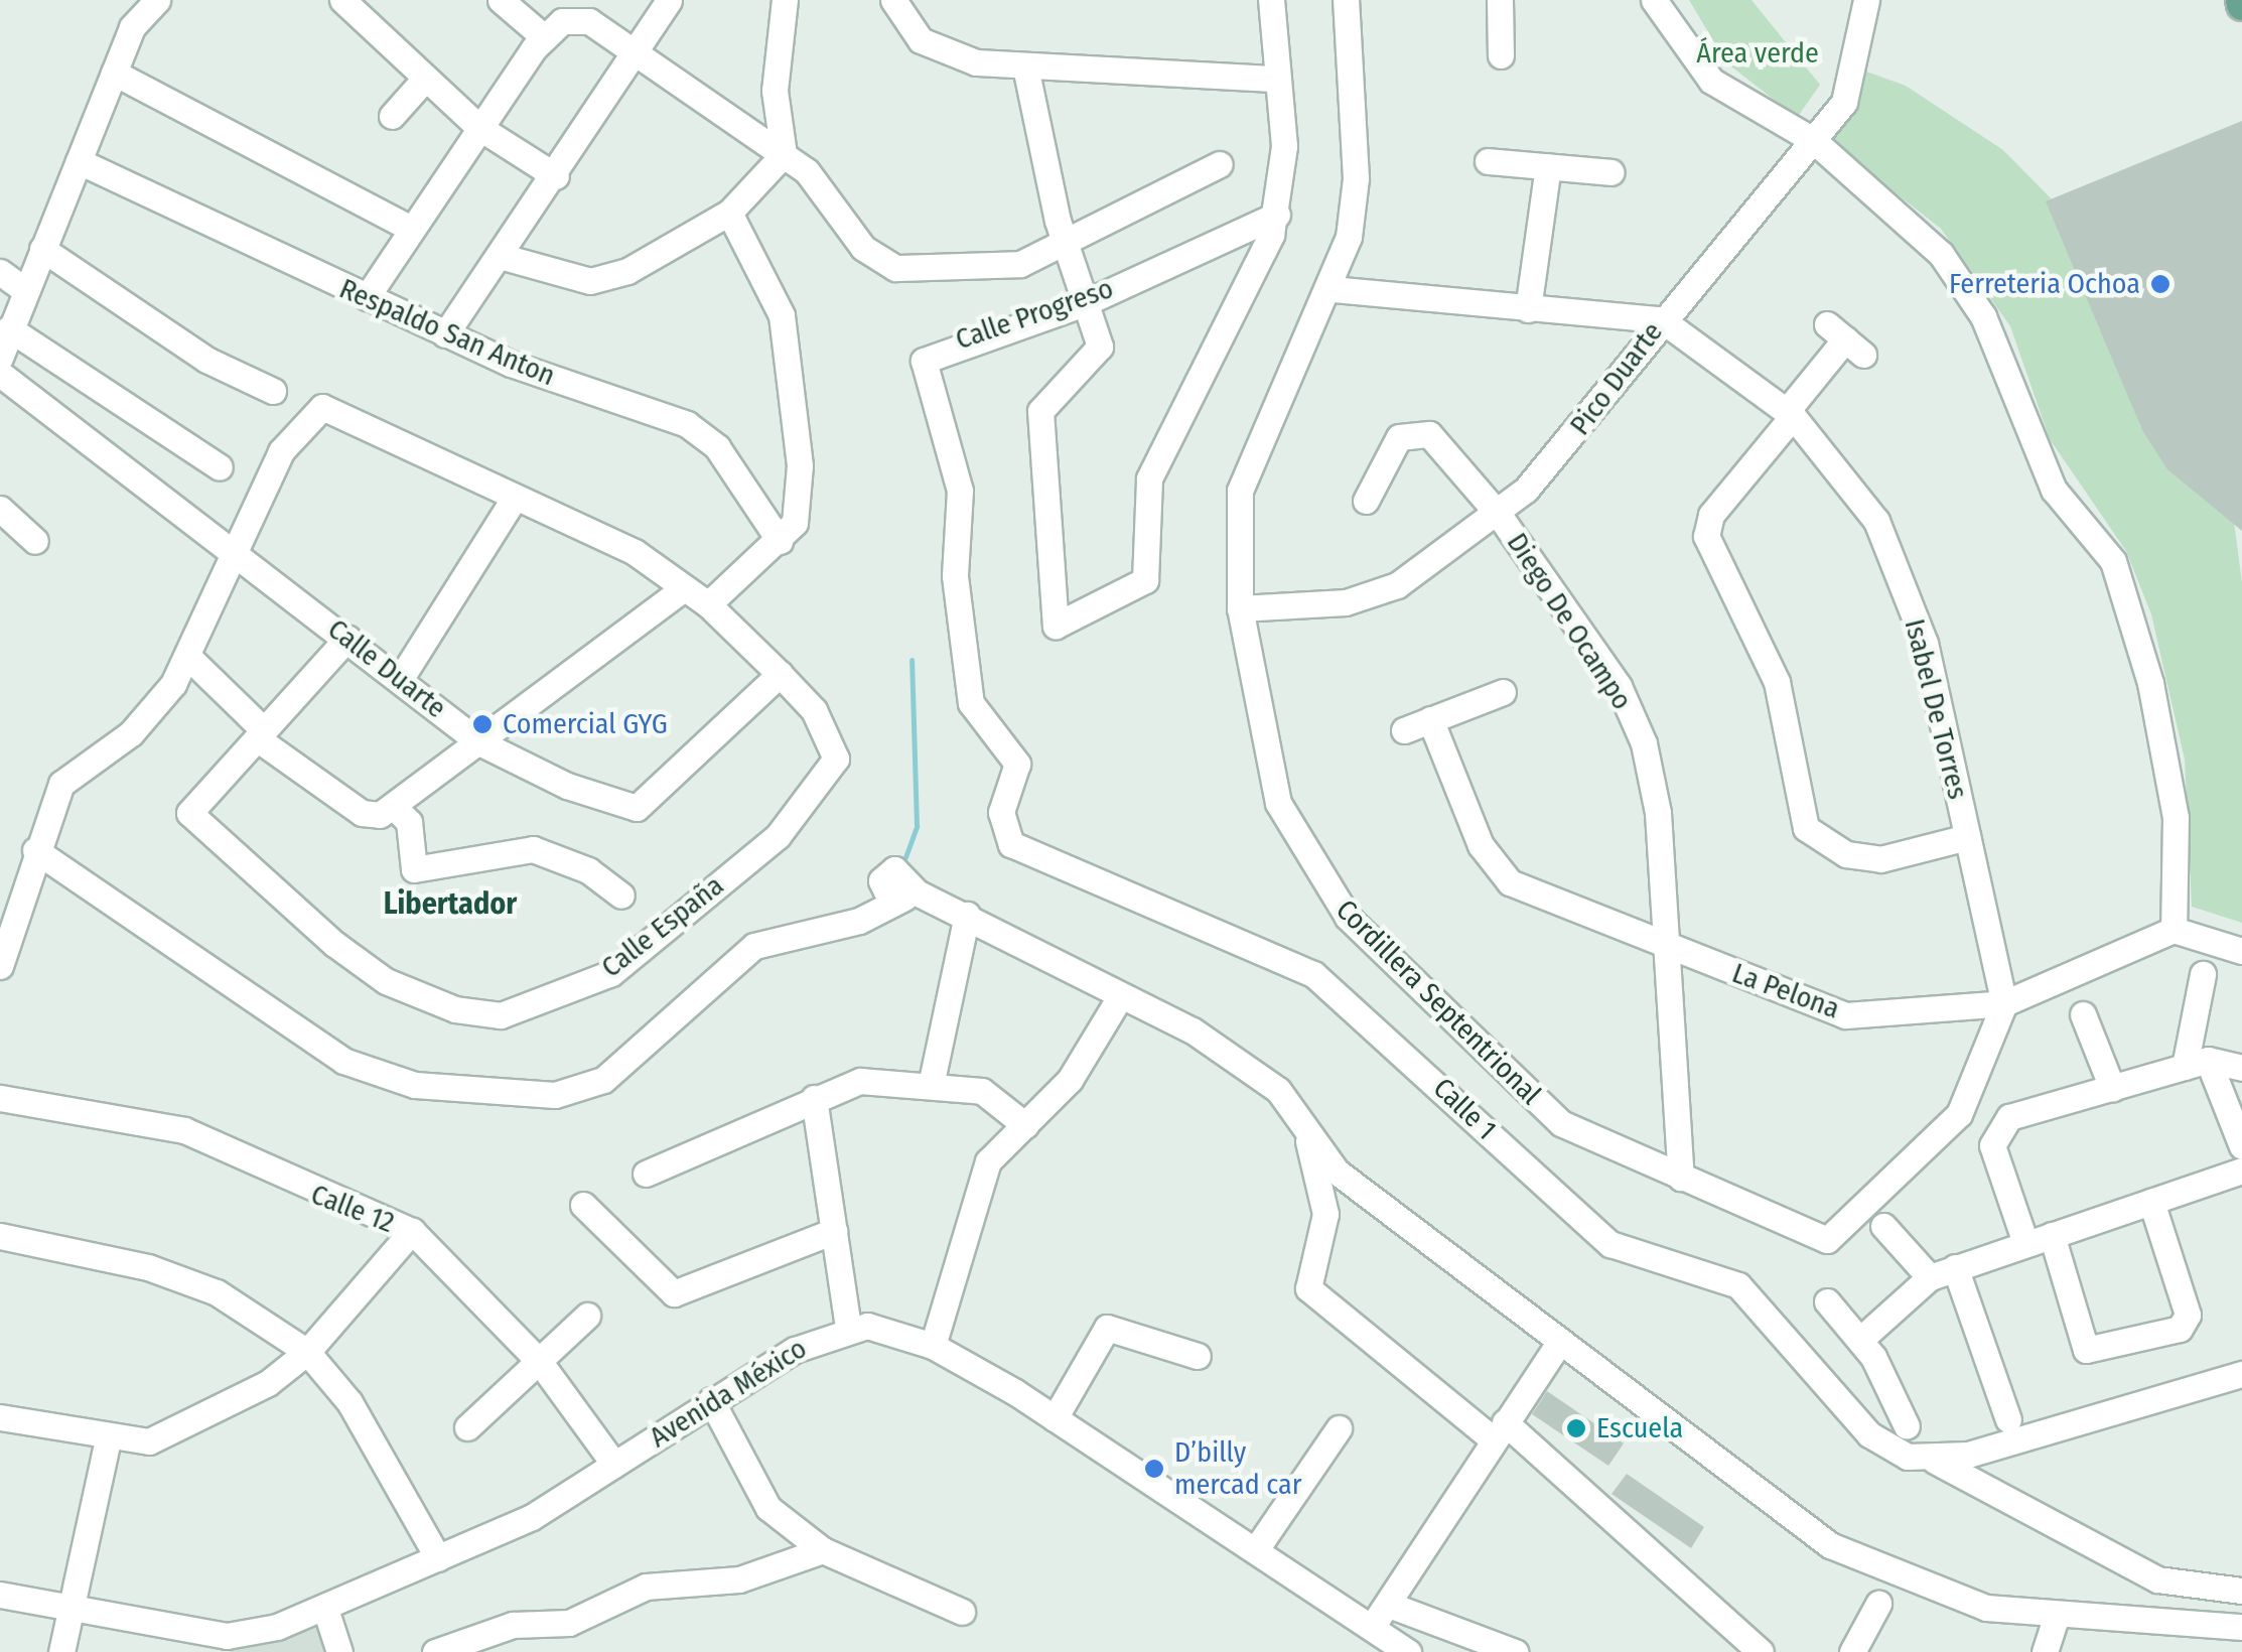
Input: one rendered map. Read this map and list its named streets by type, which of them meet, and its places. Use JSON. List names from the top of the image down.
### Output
{
  "streets": {
    "street": [
      "Calle Progreso",
      "Respaldo San Anton",
      "Pico Duarte",
      "Diego De Ocampo",
      "Calle Duarte",
      "Isabel De Torres",
      "Calle España",
      "La Pelona",
      "Cordillera Septentrional",
      "Calle 1",
      "Calle 12",
      "Avenida México"
    ]
  },
  "crossings": [
    ["Calle Progreso", "Calle 1"],
    ["Pico Duarte", "Diego De Ocampo"],
    ["Pico Duarte", "Isabel De Torres"],
    ["Pico Duarte", "Cordillera Septentrional"],
    ["Diego De Ocampo", "La Pelona"],
    ["Diego De Ocampo", "Cordillera Septentrional"],
    ["Calle Duarte", "Calle España"],
    ["Isabel De Torres", "La Pelona"],
    ["Calle 12", "Avenida México"]
  ],
  "districts": ["Libertador"],
  "parks": ["Área verde"],
  "places": [
    "Ferreteria Ochoa",
    "Comercial GYG",
    "Escuela",
    "D’billy mercad car"
  ]
}
